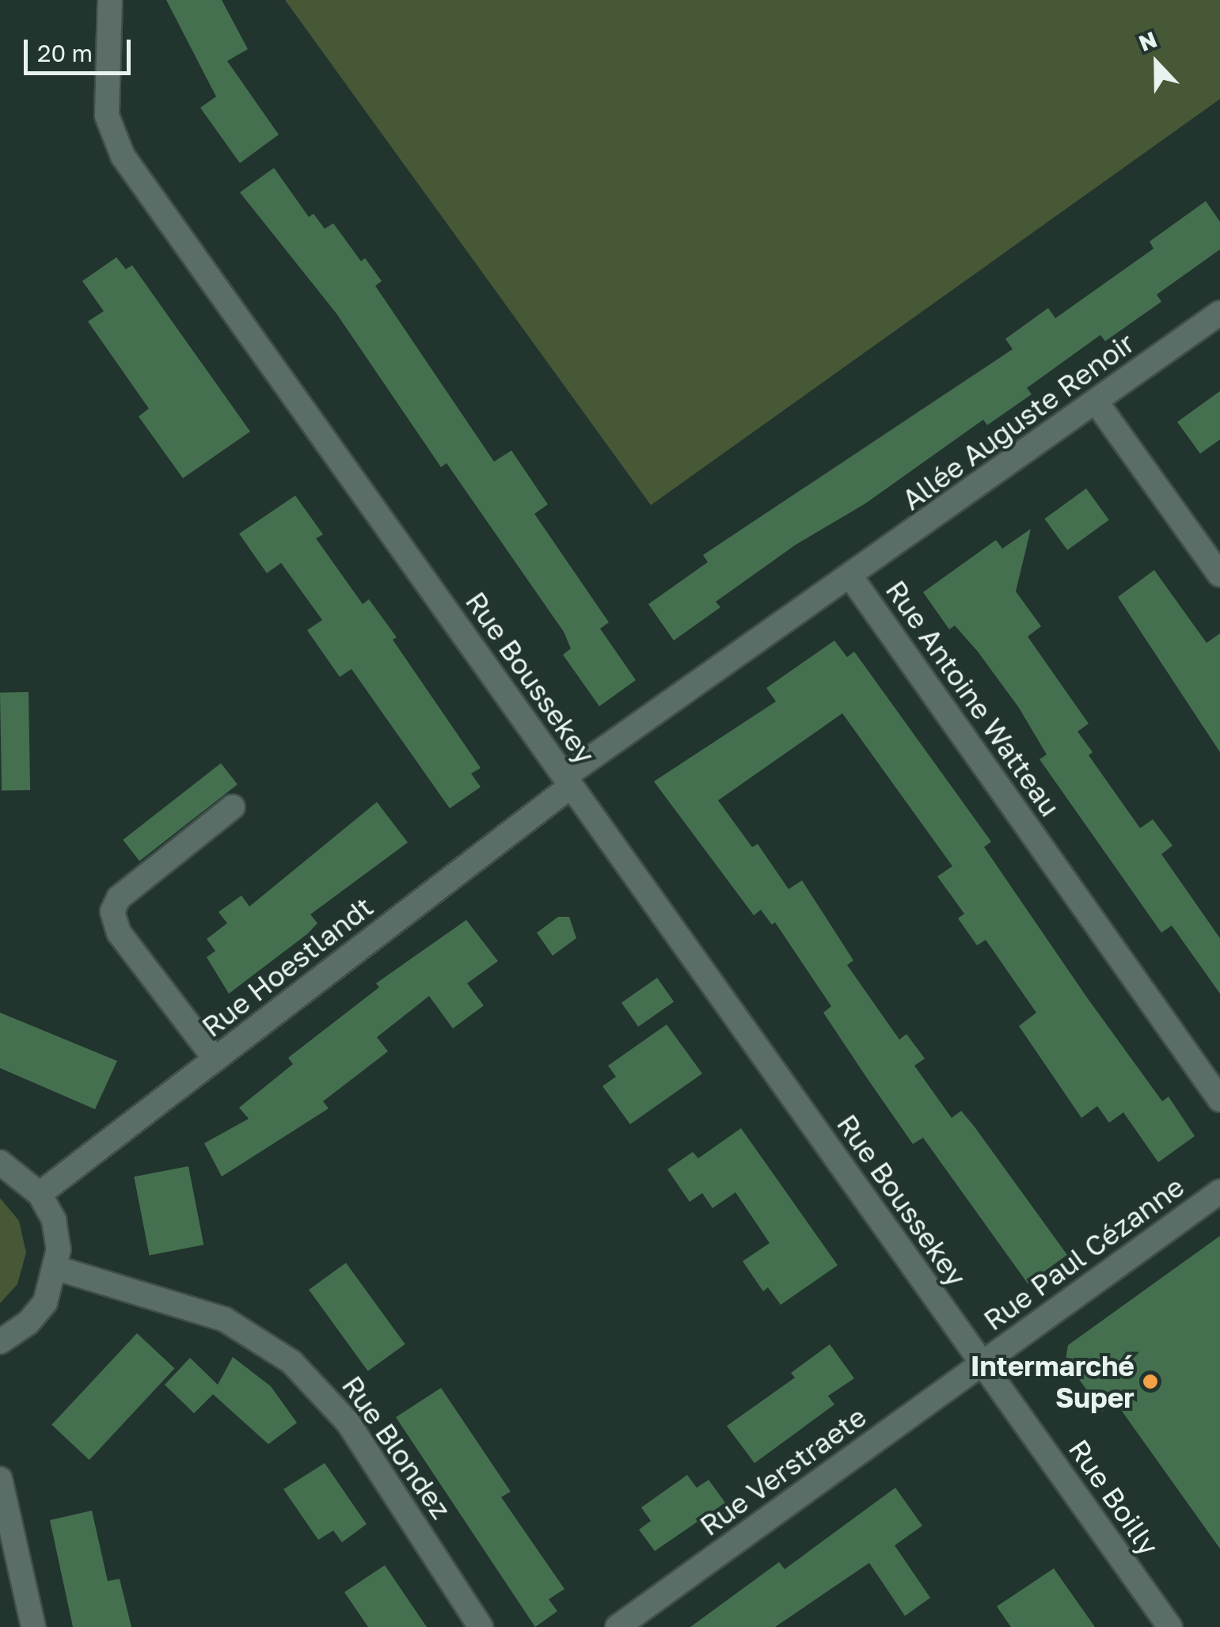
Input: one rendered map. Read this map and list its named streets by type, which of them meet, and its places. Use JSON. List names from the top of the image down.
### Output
{
  "streets": {
    "street": [
      "Allée Auguste Renoir",
      "Rue Boussekey",
      "Rue Antoine Watteau",
      "Rue Hoestlandt",
      "Rue Paul Cézanne",
      "Rue Blondez",
      "Rue Verstraete",
      "Rue Boilly"
    ]
  },
  "crossings": [
    ["Allée Auguste Renoir", "Rue Antoine Watteau"],
    ["Rue Boussekey", "Rue Antoine Watteau"],
    ["Rue Boussekey", "Rue Hoestlandt"],
    ["Rue Boussekey", "Rue Paul Cézanne"],
    ["Rue Boussekey", "Rue Verstraete"],
    ["Rue Boussekey", "Rue Boilly"],
    ["Rue Antoine Watteau", "Rue Hoestlandt"],
    ["Rue Paul Cézanne", "Rue Verstraete"],
    ["Rue Paul Cézanne", "Rue Boilly"],
    ["Rue Verstraete", "Rue Boilly"]
  ],
  "places": ["Intermarché Super"],
  "scale_bar": "20 m",
  "north": "top"
}
